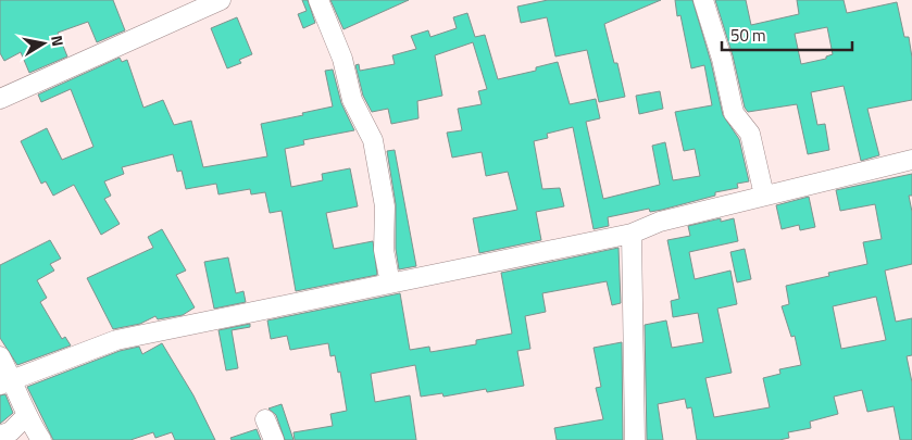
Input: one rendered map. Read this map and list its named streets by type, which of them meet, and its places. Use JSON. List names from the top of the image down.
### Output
{
  "scale_bar": "50 m",
  "north": "right"
}
